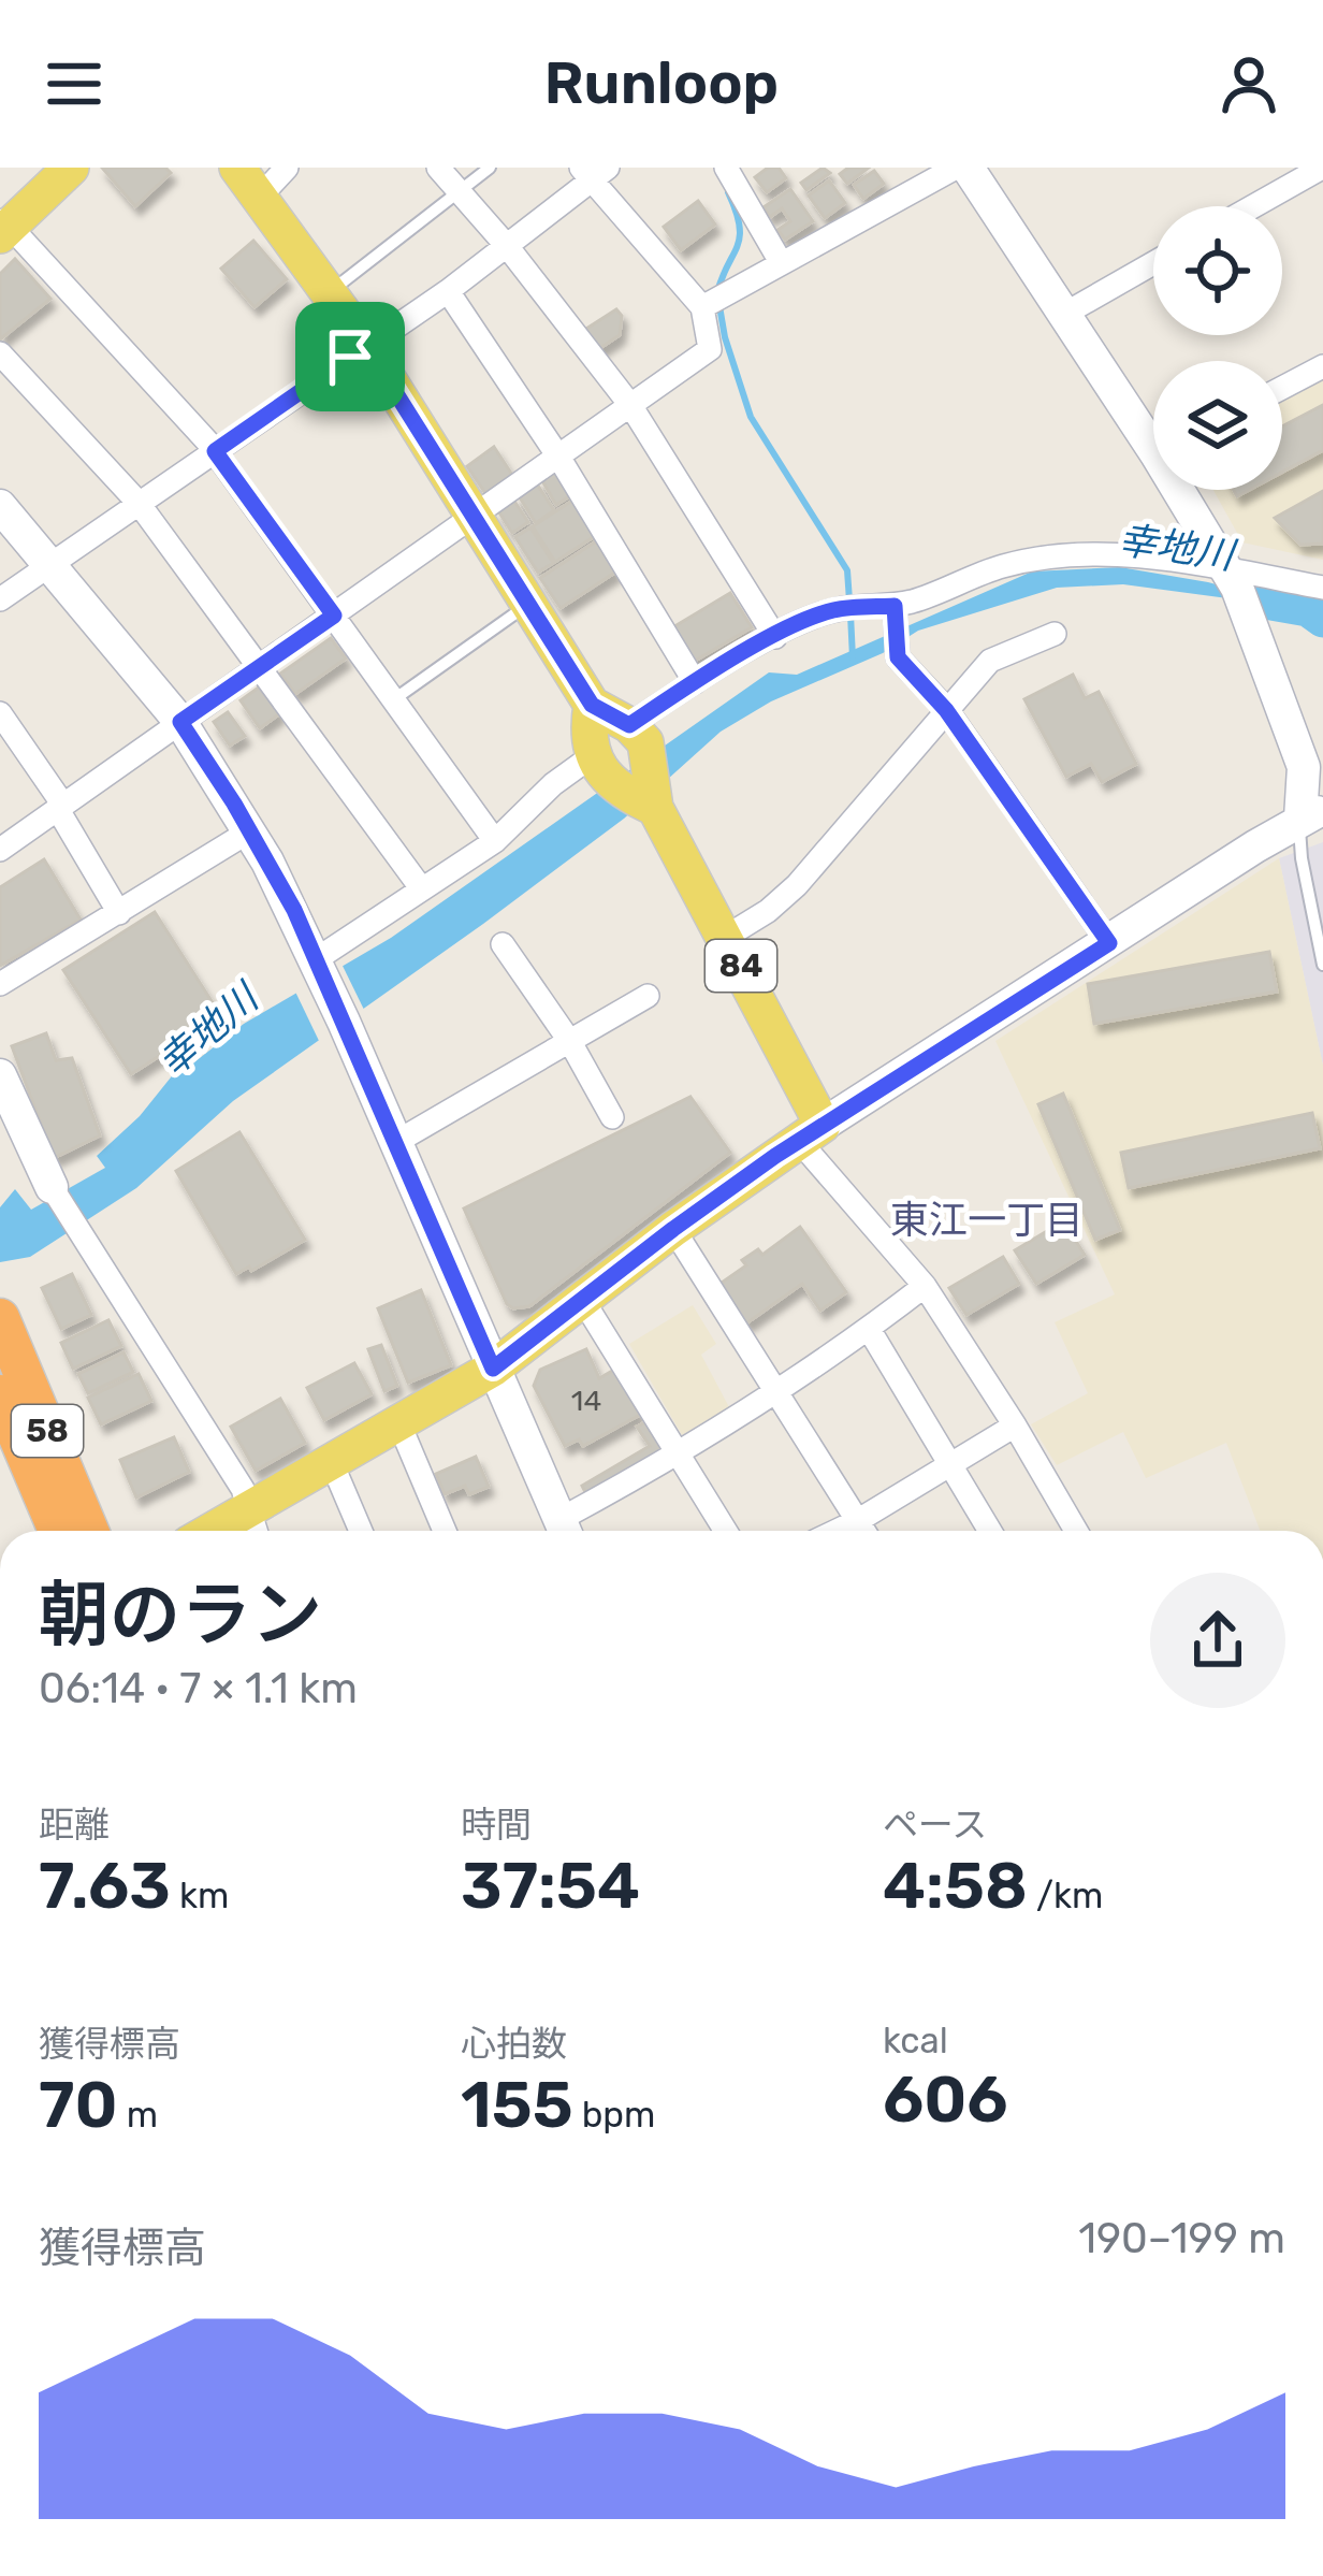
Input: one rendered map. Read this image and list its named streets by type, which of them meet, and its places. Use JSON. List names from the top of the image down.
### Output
{
  "streets": {
    "highway": ["58"],
    "main road": ["84"]
  },
  "districts": ["東江一丁目"],
  "water": ["幸地川"],
  "house_numbers": ["14"],
  "page": {
    "header": "Runloop",
    "heading": ["朝のラン", "06:14 · 7 × 1.1 km"],
    "stats": [
      ["距離", "7.63 km"],
      ["時間", "37:54"],
      ["ペース", "4:58 /km"],
      ["獲得標高", "70 m"],
      ["心拍数", "155 bpm"],
      ["kcal", "606"]
    ],
    "chart": ["獲得標高", "190–199 m"]
  }
}
